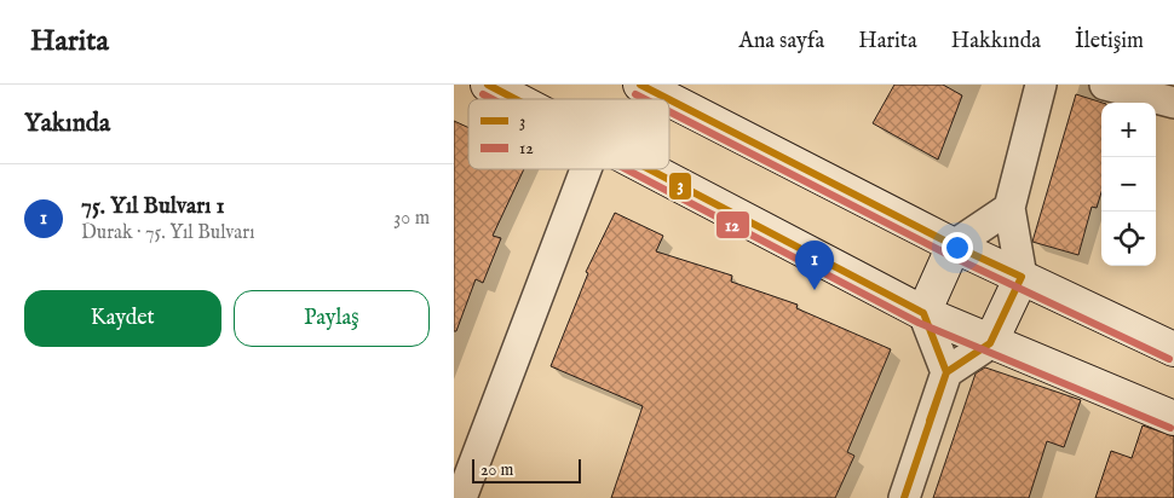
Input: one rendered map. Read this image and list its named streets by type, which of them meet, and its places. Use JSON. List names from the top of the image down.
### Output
{
  "lines": ["transit line 3", "transit line 12"],
  "legend": ["3", "12"],
  "scale_bar": "20 m",
  "page": {
    "header": "Harita",
    "nav": [
      "Ana sayfa",
      "Harita",
      "Hakkında",
      "İletişim"
    ],
    "heading": "Yakında",
    "map_buttons": ["+", "−"],
    "list": [
      {
        "mark": "1",
        "name": "75. Yıl Bulvarı 1",
        "note": "Durak · 75. Yıl Bulvarı",
        "value": "30 m"
      }
    ],
    "pins": "1",
    "buttons": ["Kaydet", "Paylaş"],
    "scale": "20 m"
  }
}
